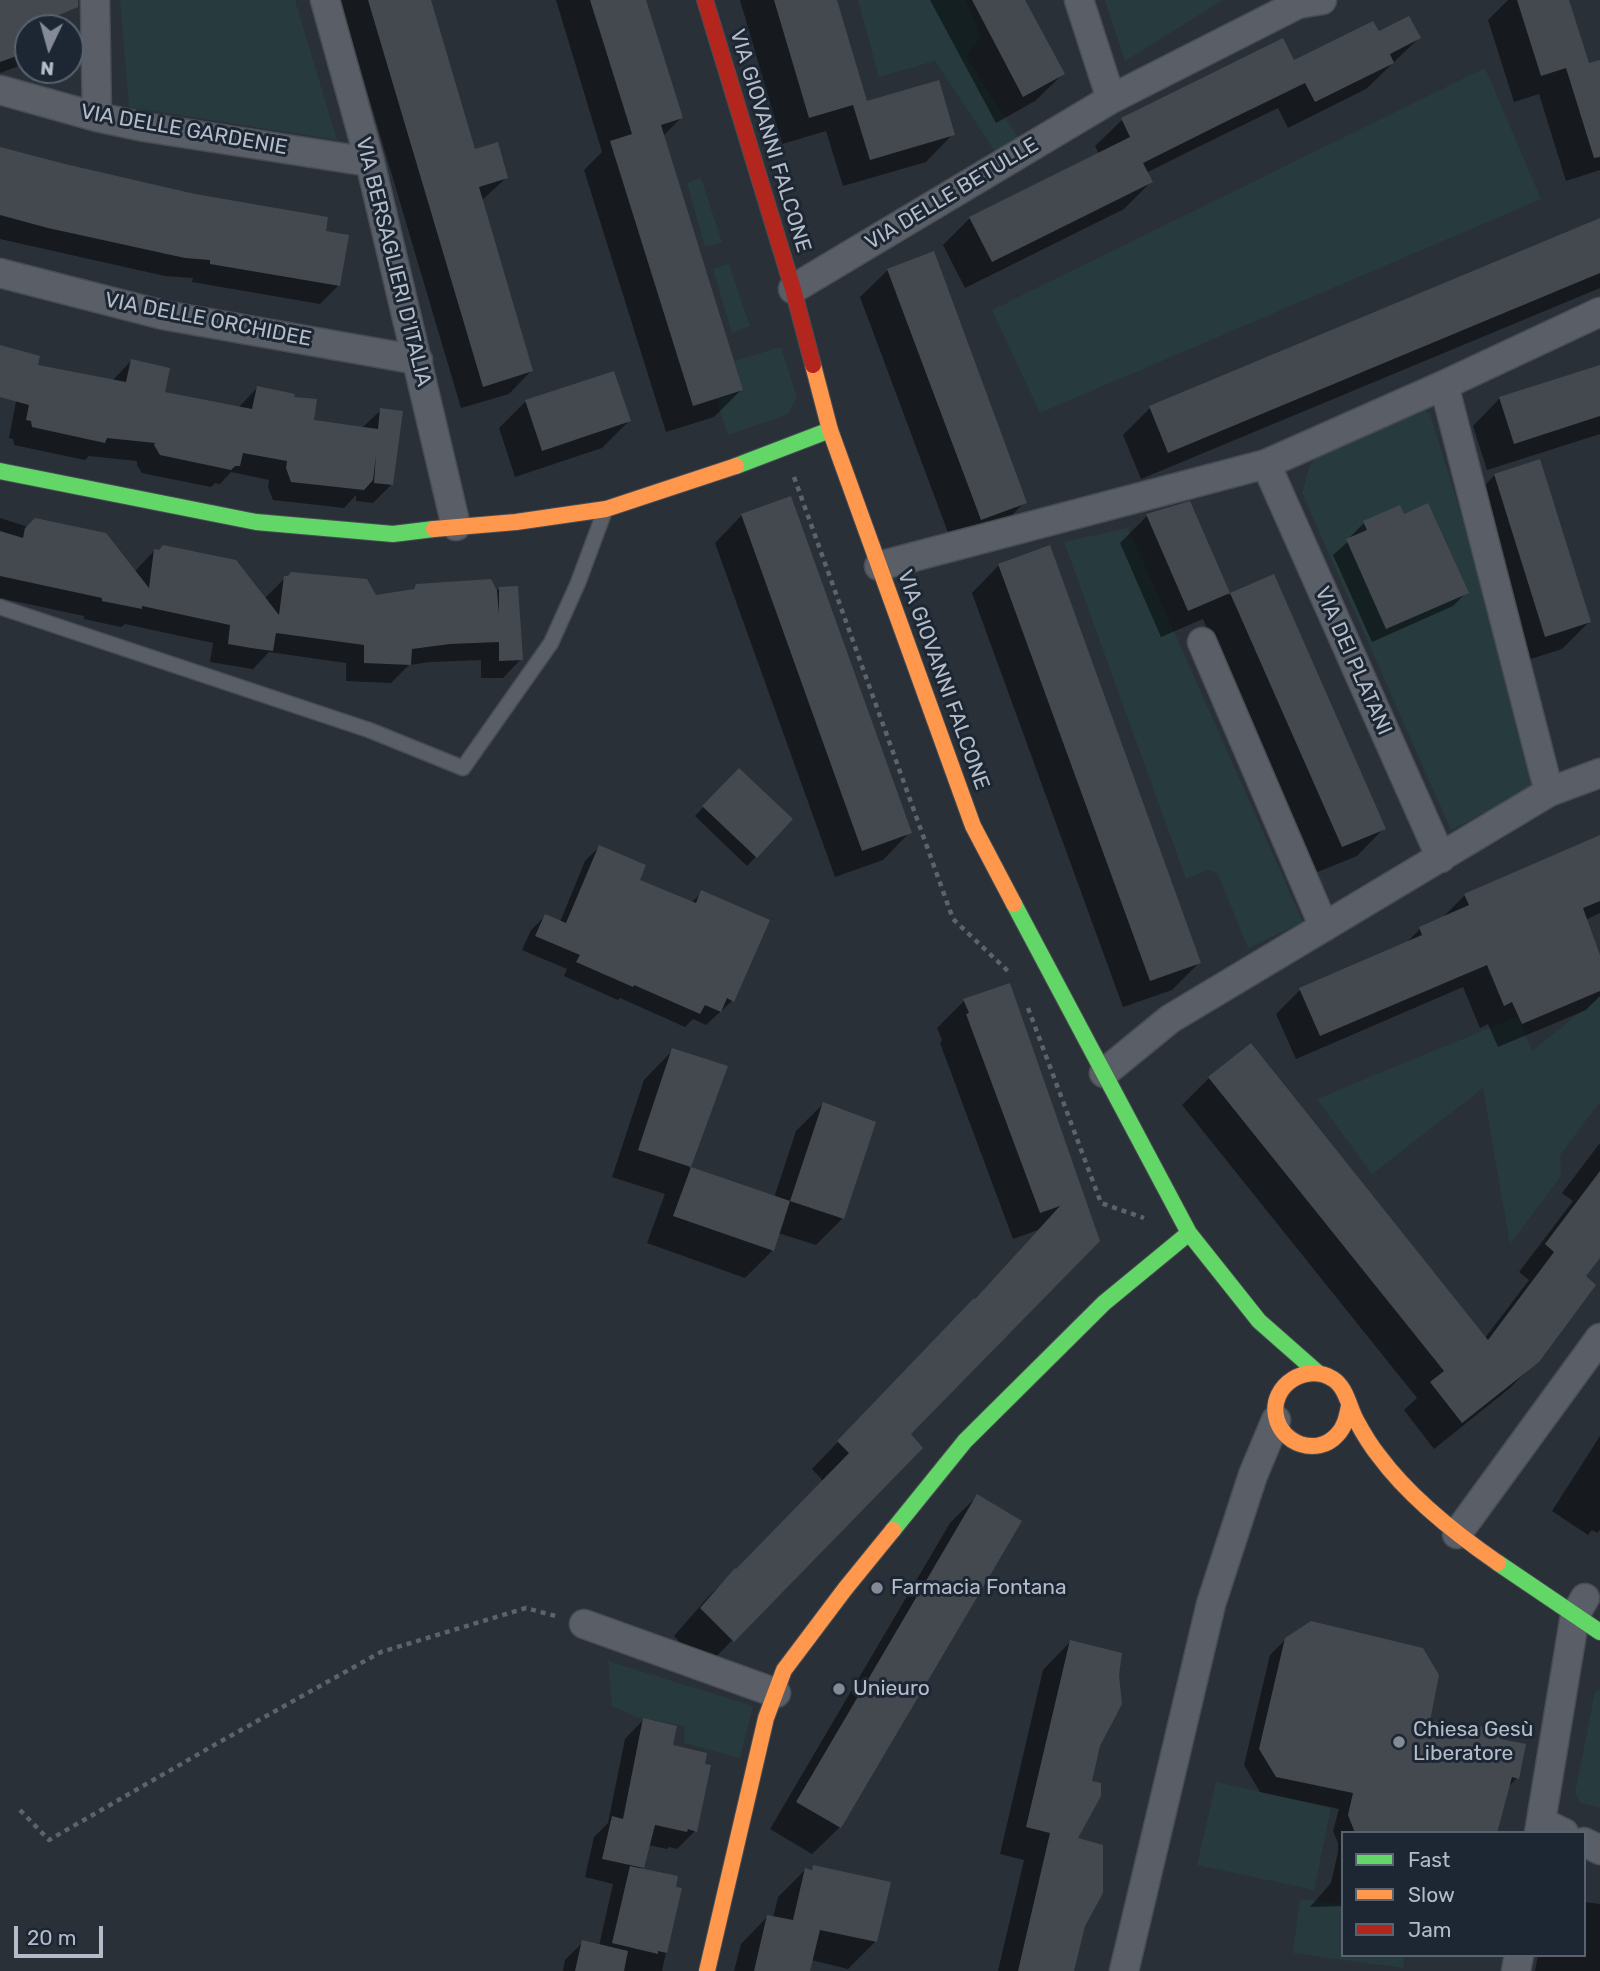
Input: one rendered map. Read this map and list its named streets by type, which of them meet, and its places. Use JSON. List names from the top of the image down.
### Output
{
  "streets": {
    "street": [
      "VIA DELLE GARDENIE",
      "VIA GIOVANNI FALCONE",
      "VIA DELLE BETULLE",
      "VIA BERSAGLIERI D'ITALIA",
      "VIA DELLE ORCHIDEE",
      "VIA DEI PLATANI"
    ]
  },
  "crossings": [
    ["VIA DELLE GARDENIE", "VIA BERSAGLIERI D'ITALIA"],
    ["VIA GIOVANNI FALCONE", "VIA DELLE BETULLE"],
    ["VIA BERSAGLIERI D'ITALIA", "VIA DELLE ORCHIDEE"]
  ],
  "places": ["Farmacia Fontana", "Unieuro", "Chiesa Gesù Liberatore"],
  "legend": ["Fast", "Slow", "Jam"],
  "scale_bar": "20 m",
  "north": "bottom"
}
